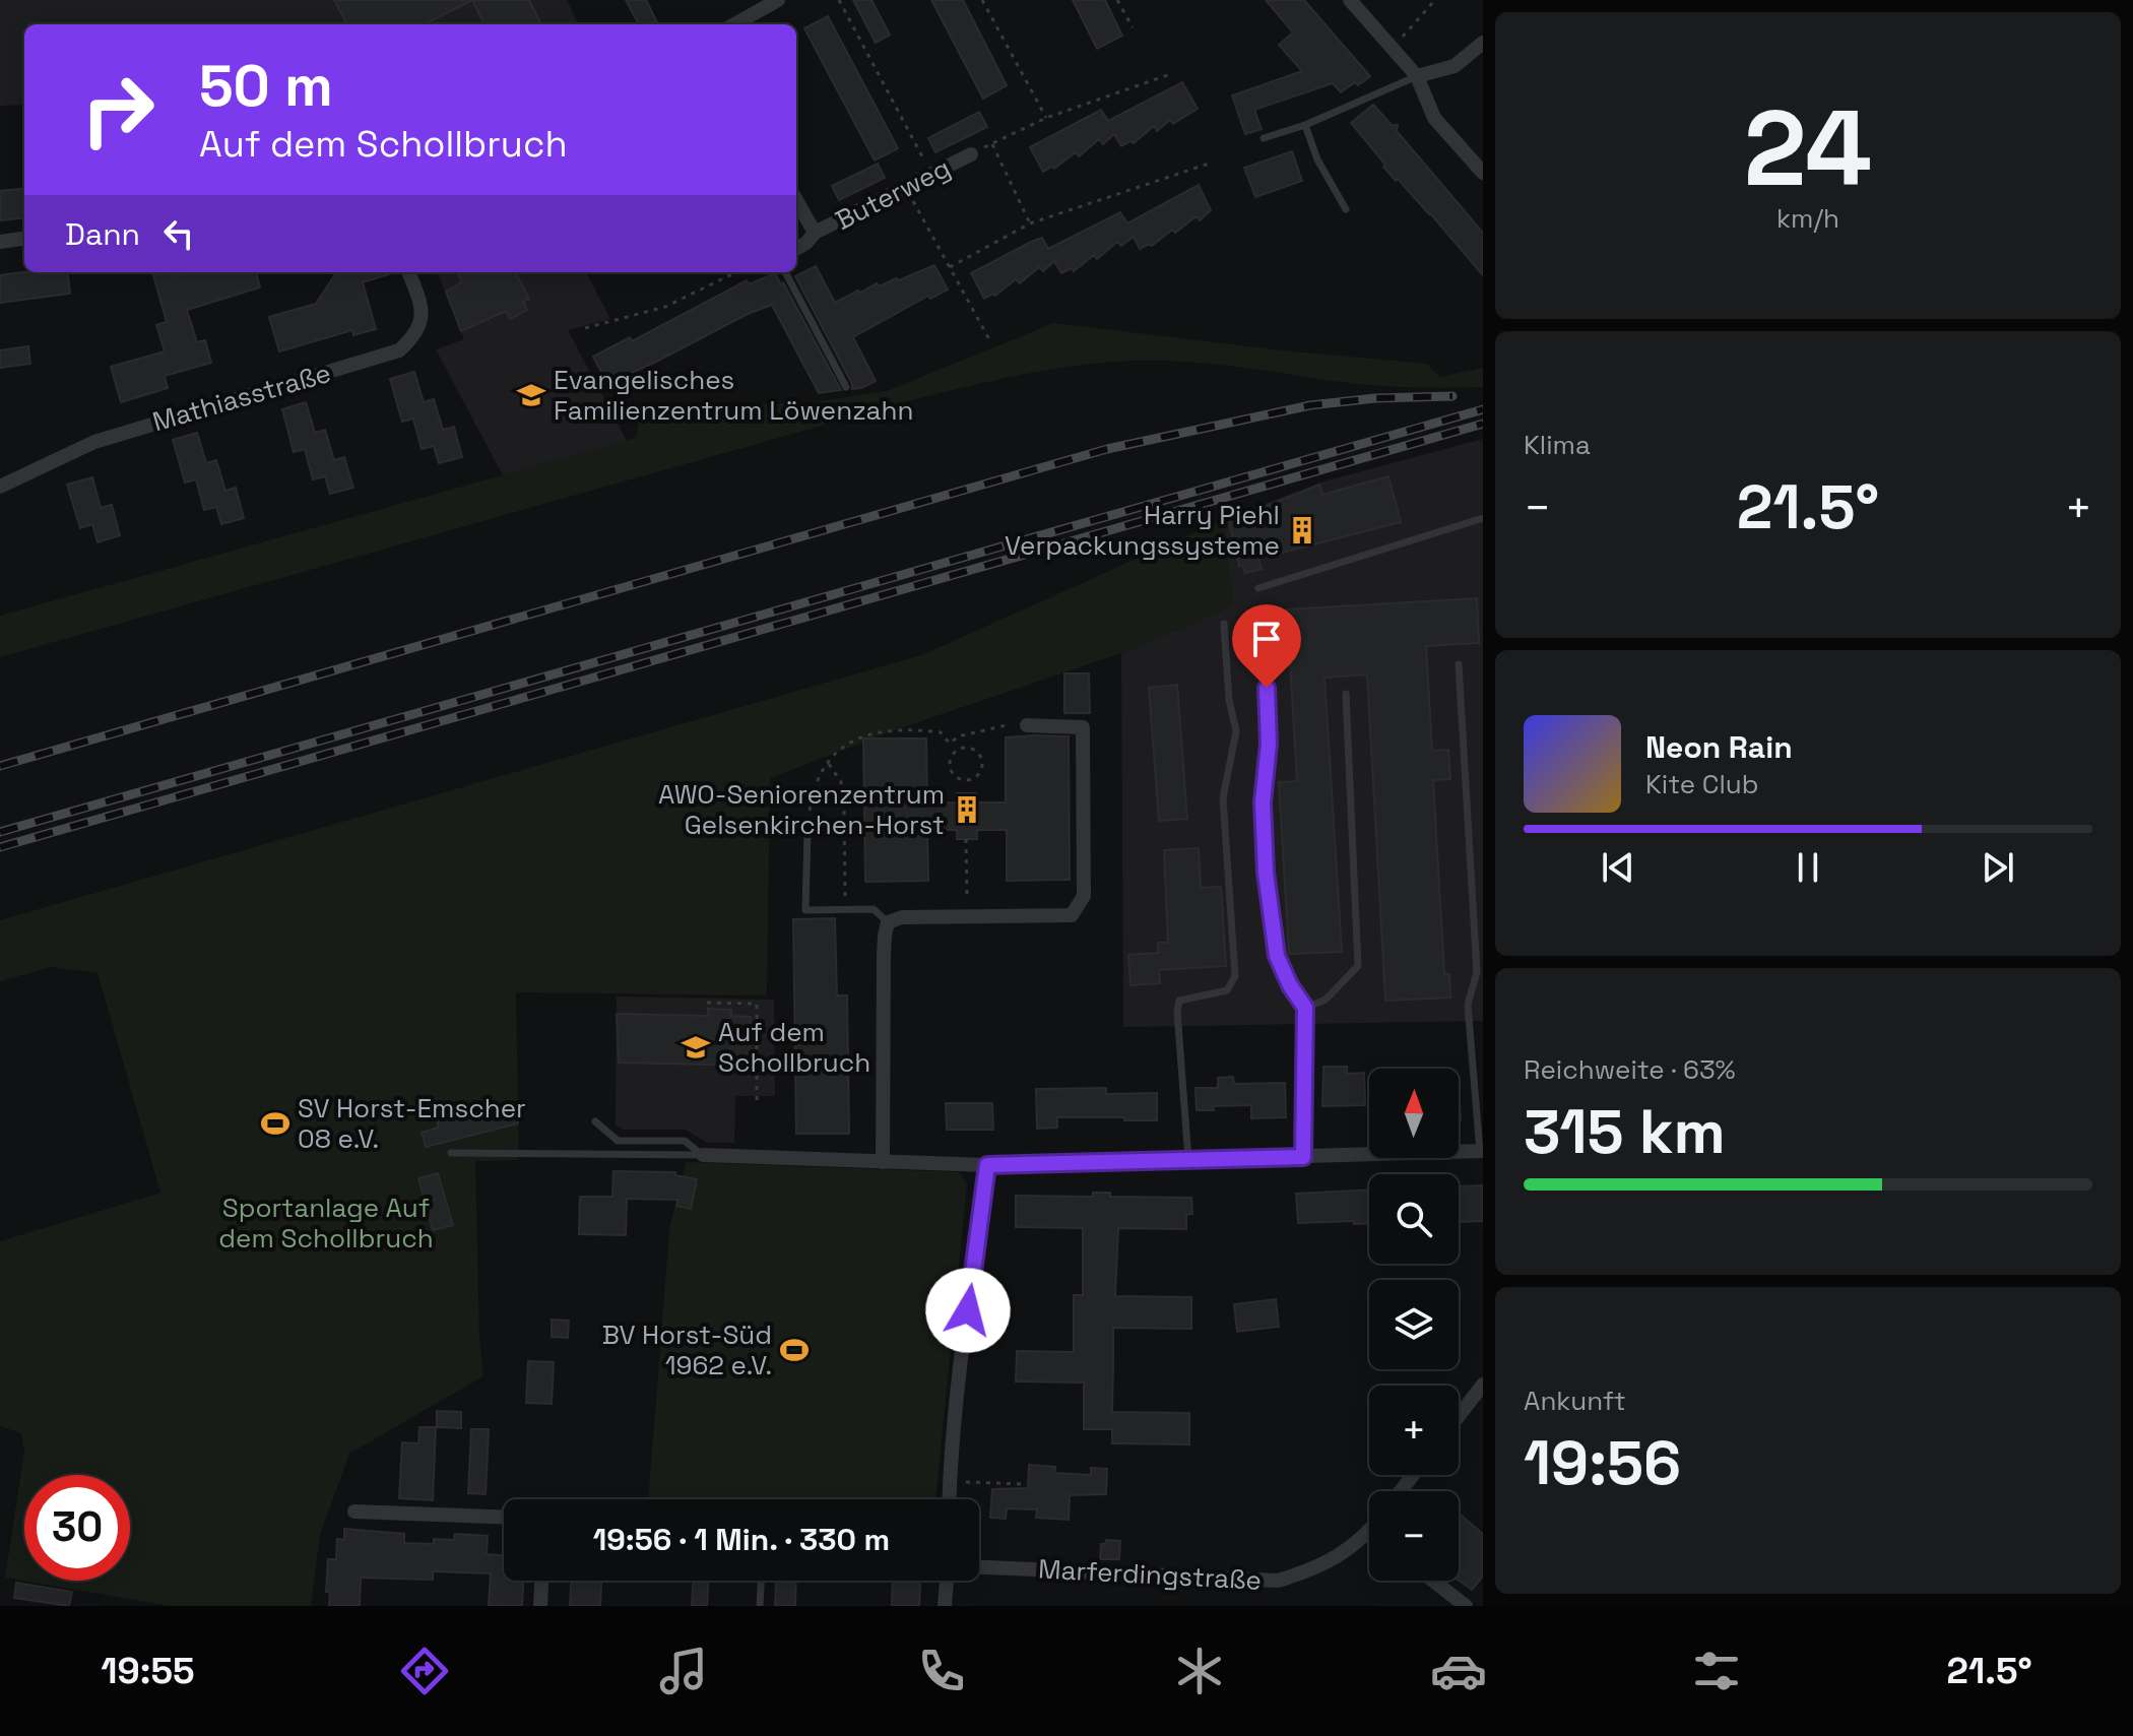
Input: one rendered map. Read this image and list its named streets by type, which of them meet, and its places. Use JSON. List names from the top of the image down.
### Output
{
  "streets": {
    "street": ["Buterweg", "Mathiasstraße", "Marferdingstraße"]
  },
  "parks": ["Sportanlage Auf dem Schollbruch"],
  "places": {
    "school or university": ["Evangelisches Familienzentrum Löwenzahn", "Auf dem Schollbruch"],
    "building": ["Harry Piehl Verpackungssysteme", "AWO-Seniorenzentrum Gelsenkirchen-Horst"],
    "sports": ["SV Horst-Emscher 08 e.V.", "BV Horst-Süd 1962 e.V."]
  },
  "north": "top",
  "page": {
    "tile": [
      ["24", "km/h"],
      "Klima",
      ["Reichweite · 63%", "315 km"],
      ["Ankunft", "19:56"]
    ],
    "turn": ["50 m", "Auf dem Schollbruch"],
    "then": "Dann",
    "heat": ["−", "21.5°", "+"],
    "song": ["Neon Rain", "Kite Club"],
    "map_buttons": ["+", "−"],
    "limit": "30",
    "trip": "19:56 · 1 Min. · 330 m",
    "tabs": ["19:55", "21.5°"]
  }
}
